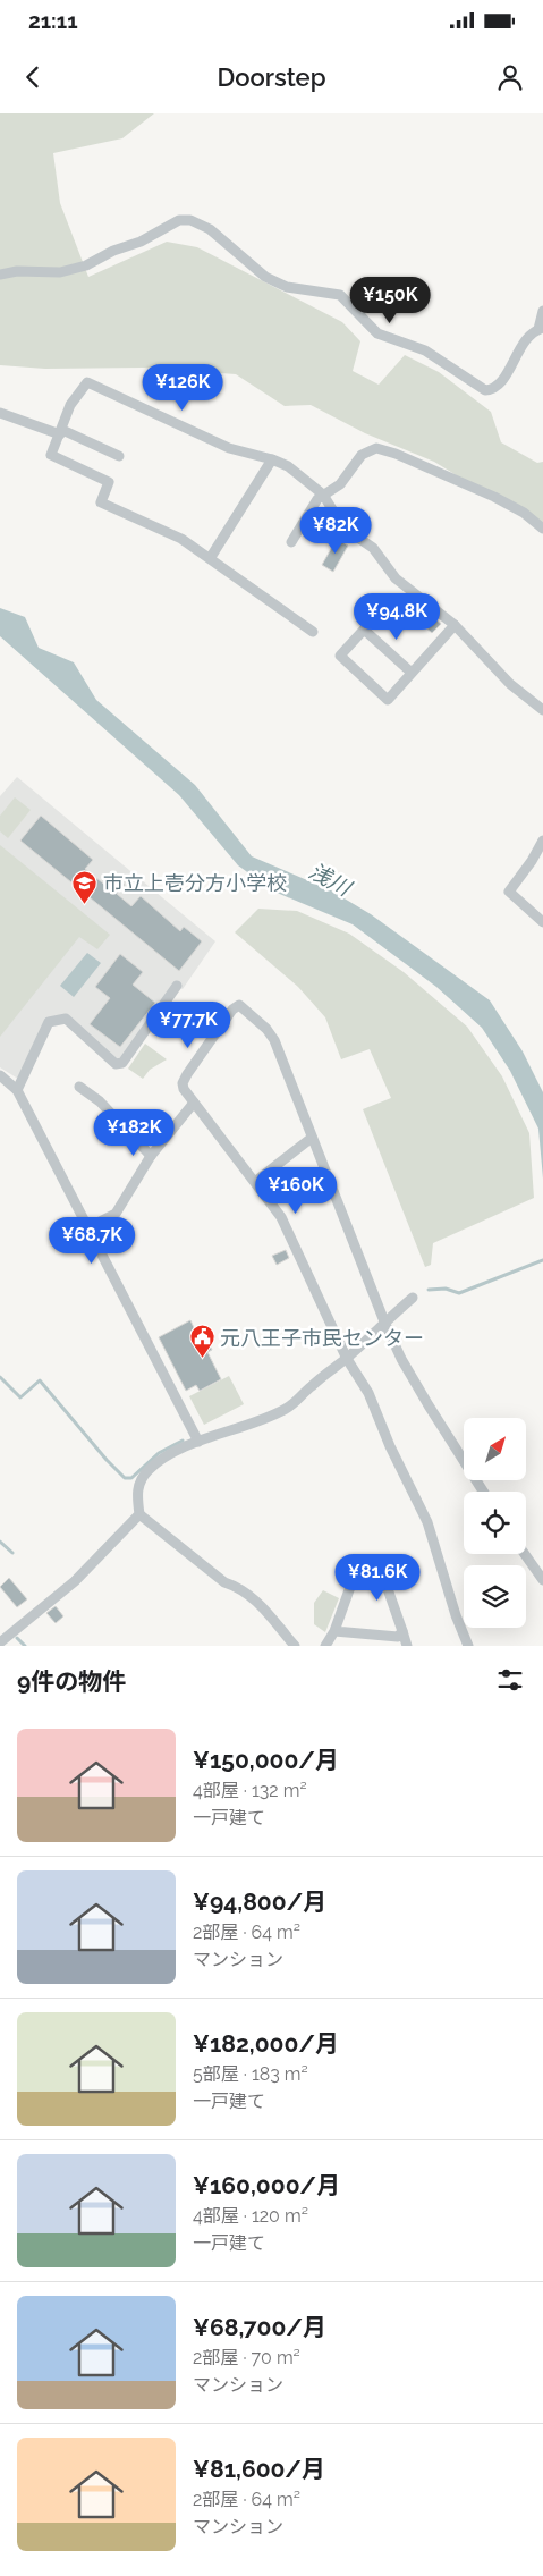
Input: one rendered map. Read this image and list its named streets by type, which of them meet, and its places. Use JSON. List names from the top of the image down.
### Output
{
  "water": ["浅川"],
  "places": {
    "school or university": ["市立上壱分方小学校"],
    "public building": ["元八王子市民センター"]
  },
  "north": "top right",
  "page": {
    "status": "21:11",
    "header": "Doorstep",
    "price": [
      "¥150K",
      "¥126K",
      "¥82K",
      "¥94.8K",
      "¥77.7K",
      "¥182K",
      "¥160K",
      "¥68.7K",
      "¥81.6K"
    ],
    "heading": "9件の物件",
    "list": [
      {
        "name": "¥150,000/月",
        "note": "4部屋 · 132 m² · 一戸建て"
      },
      {
        "name": "¥94,800/月",
        "note": "2部屋 · 64 m² · マンション"
      },
      {
        "name": "¥182,000/月",
        "note": "5部屋 · 183 m² · 一戸建て"
      },
      {
        "name": "¥160,000/月",
        "note": "4部屋 · 120 m² · 一戸建て"
      },
      {
        "name": "¥68,700/月",
        "note": "2部屋 · 70 m² · マンション"
      },
      {
        "name": "¥81,600/月",
        "note": "2部屋 · 64 m² · マンション"
      }
    ]
  }
}
